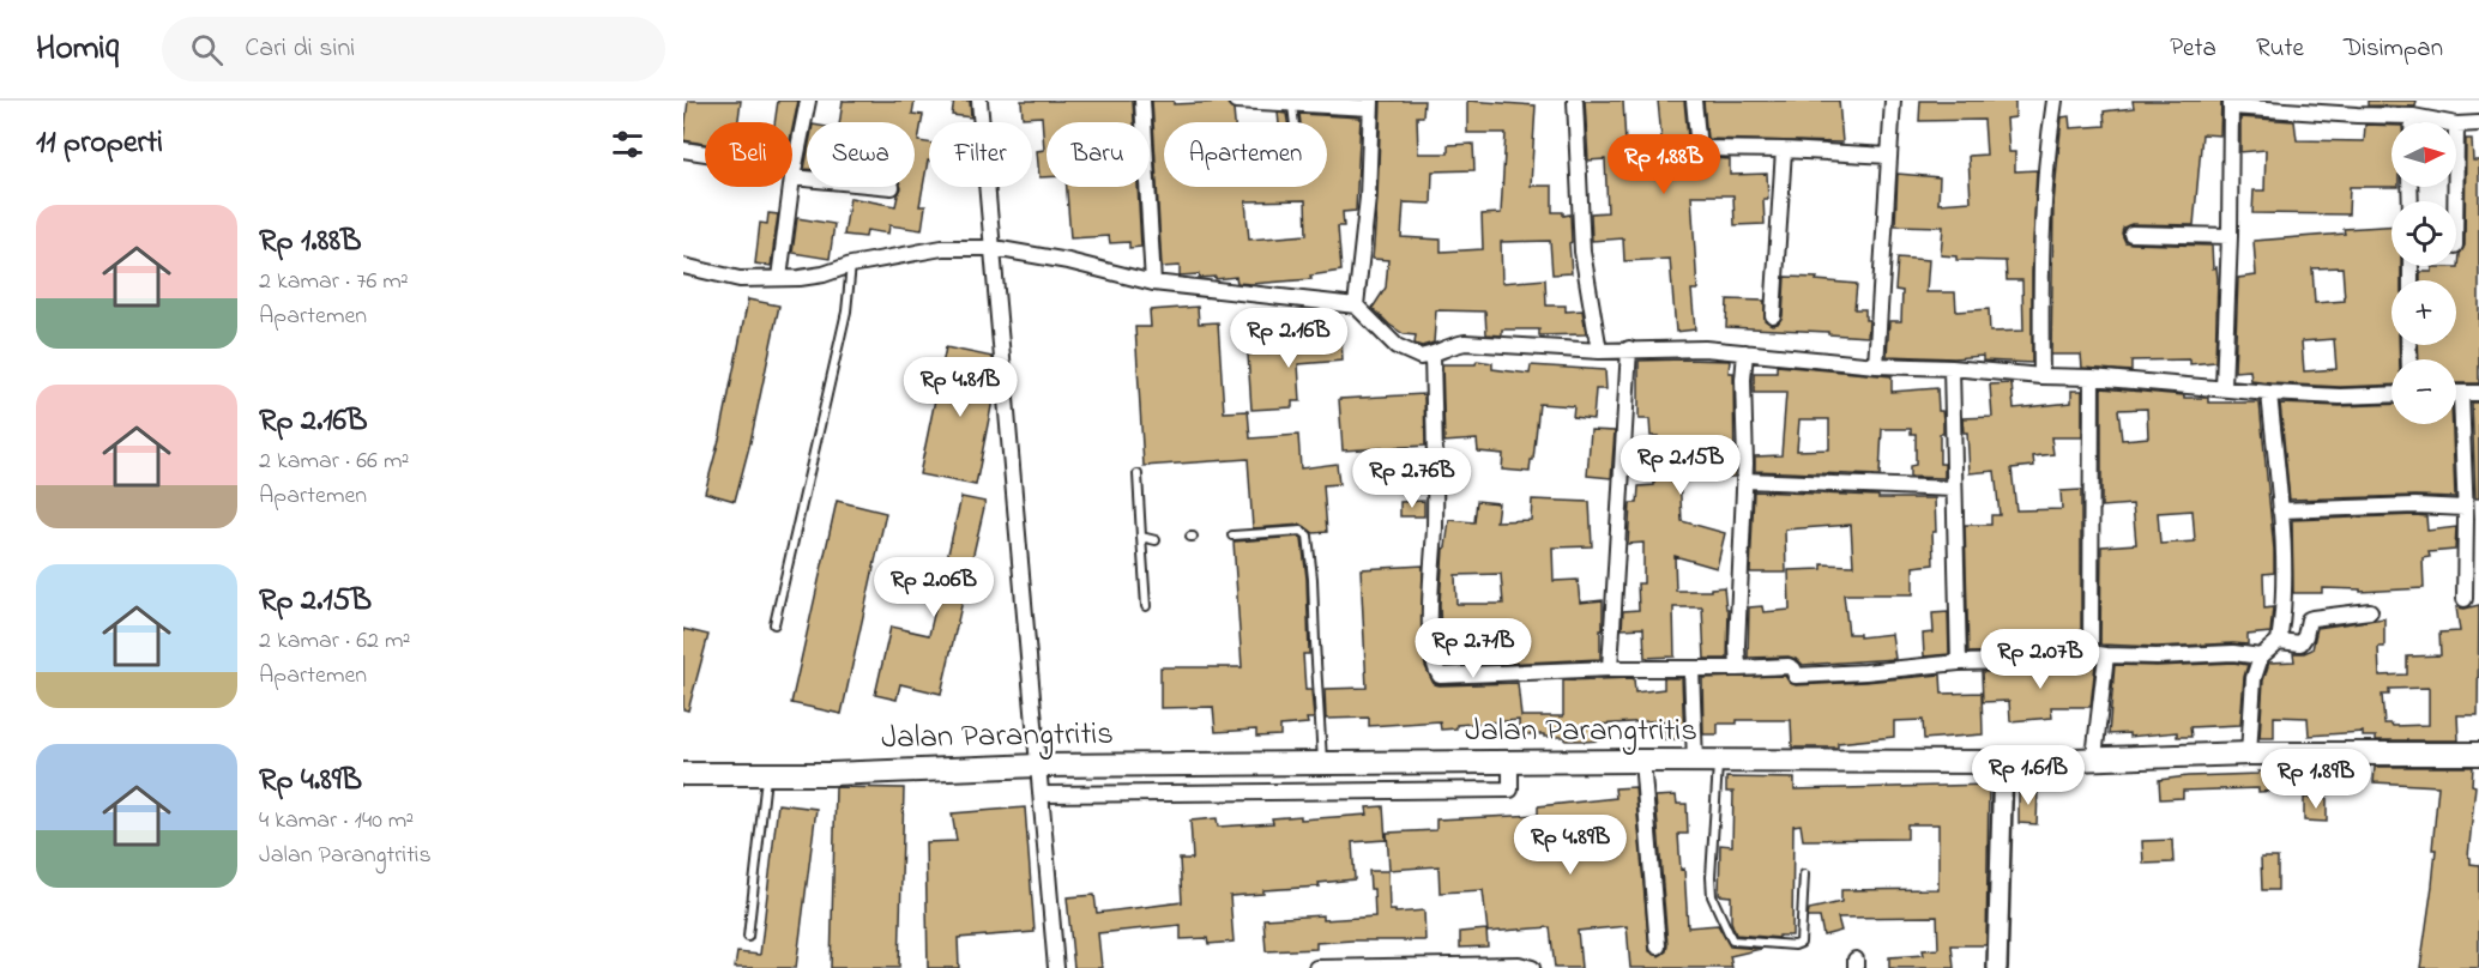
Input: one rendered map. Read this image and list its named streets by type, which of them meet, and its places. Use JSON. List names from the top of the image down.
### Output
{
  "streets": {
    "main road": ["Jalan Parangtritis"]
  },
  "north": "right",
  "page": {
    "header": "Homiq",
    "search": "Cari di sini",
    "nav": ["Peta", "Rute", "Disimpan"],
    "heading": "11 properti",
    "map_buttons": ["+", "−"],
    "chip": [
      "Beli",
      "Sewa",
      "Filter",
      "Baru",
      "Apartemen"
    ],
    "price": [
      "Rp 1.88B",
      "Rp 2.16B",
      "Rp 4.81B",
      "Rp 2.15B",
      "Rp 2.76B",
      "Rp 2.06B",
      "Rp 2.71B",
      "Rp 2.07B",
      "Rp 1.61B",
      "Rp 1.89B",
      "Rp 4.89B"
    ],
    "list": [
      {
        "name": "Rp 1.88B",
        "note": "2 kamar · 76 m² · Apartemen"
      },
      {
        "name": "Rp 2.16B",
        "note": "2 kamar · 66 m² · Apartemen"
      },
      {
        "name": "Rp 2.15B",
        "note": "2 kamar · 62 m² · Apartemen"
      },
      {
        "name": "Rp 4.89B",
        "note": "4 kamar · 140 m² · Jalan Parangtritis"
      }
    ]
  }
}
